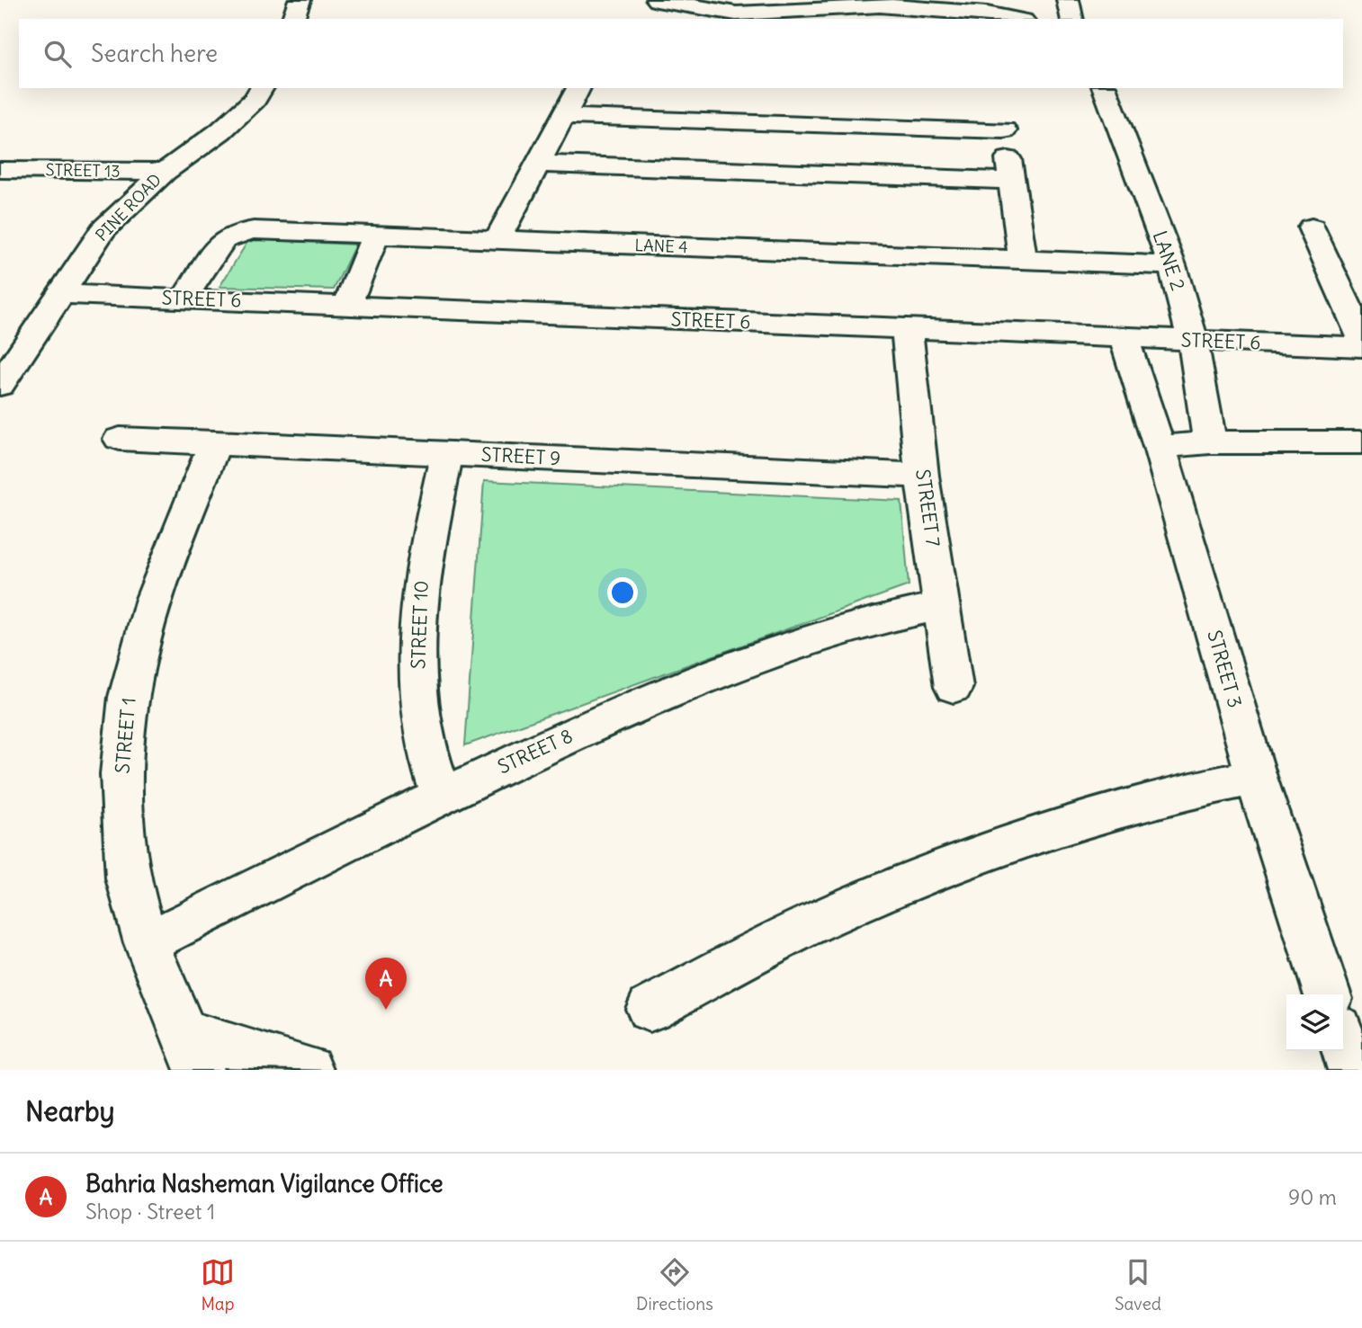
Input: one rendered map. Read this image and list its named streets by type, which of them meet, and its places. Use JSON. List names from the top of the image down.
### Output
{
  "streets": {
    "street": [
      "STREET 13",
      "PINE ROAD",
      "LANE 4",
      "LANE 2",
      "STREET 6",
      "STREET 9",
      "STREET 7",
      "STREET 10",
      "STREET 3",
      "STREET 1",
      "STREET 8"
    ]
  },
  "crossings": [
    ["STREET 13", "PINE ROAD"],
    ["PINE ROAD", "STREET 6"],
    ["LANE 4", "LANE 2"],
    ["LANE 4", "STREET 6"],
    ["LANE 2", "STREET 6"],
    ["STREET 6", "STREET 7"],
    ["STREET 6", "STREET 3"],
    ["STREET 9", "STREET 7"],
    ["STREET 9", "STREET 10"],
    ["STREET 9", "STREET 1"],
    ["STREET 7", "STREET 8"],
    ["STREET 10", "STREET 8"],
    ["STREET 1", "STREET 8"]
  ],
  "page": {
    "search": "Search here",
    "pins": "A",
    "heading": "Nearby",
    "list": [
      {
        "mark": "A",
        "name": "Bahria Nasheman Vigilance Office",
        "note": "Shop · Street 1",
        "value": "90 m"
      }
    ],
    "nav": ["Map", "Directions", "Saved"]
  }
}
